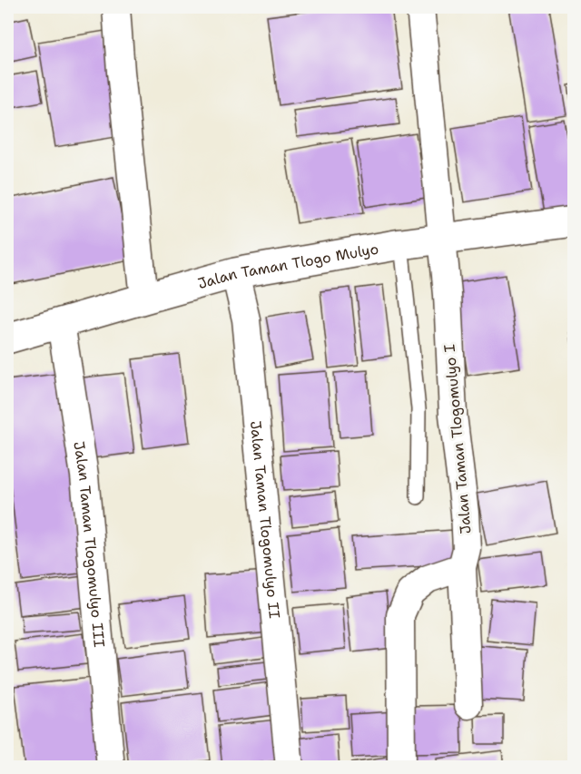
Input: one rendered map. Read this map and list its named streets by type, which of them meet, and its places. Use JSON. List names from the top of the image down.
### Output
{
  "streets": {
    "street": [
      "Jalan Taman Tlogo Mulyo",
      "Jalan Taman Tlogomulyo I",
      "Jalan Taman Tlogomulyo II",
      "Jalan Taman Tlogomulyo III"
    ]
  },
  "crossings": [
    ["Jalan Taman Tlogo Mulyo", "Jalan Taman Tlogomulyo I"],
    ["Jalan Taman Tlogo Mulyo", "Jalan Taman Tlogomulyo II"],
    ["Jalan Taman Tlogo Mulyo", "Jalan Taman Tlogomulyo III"]
  ]
}
